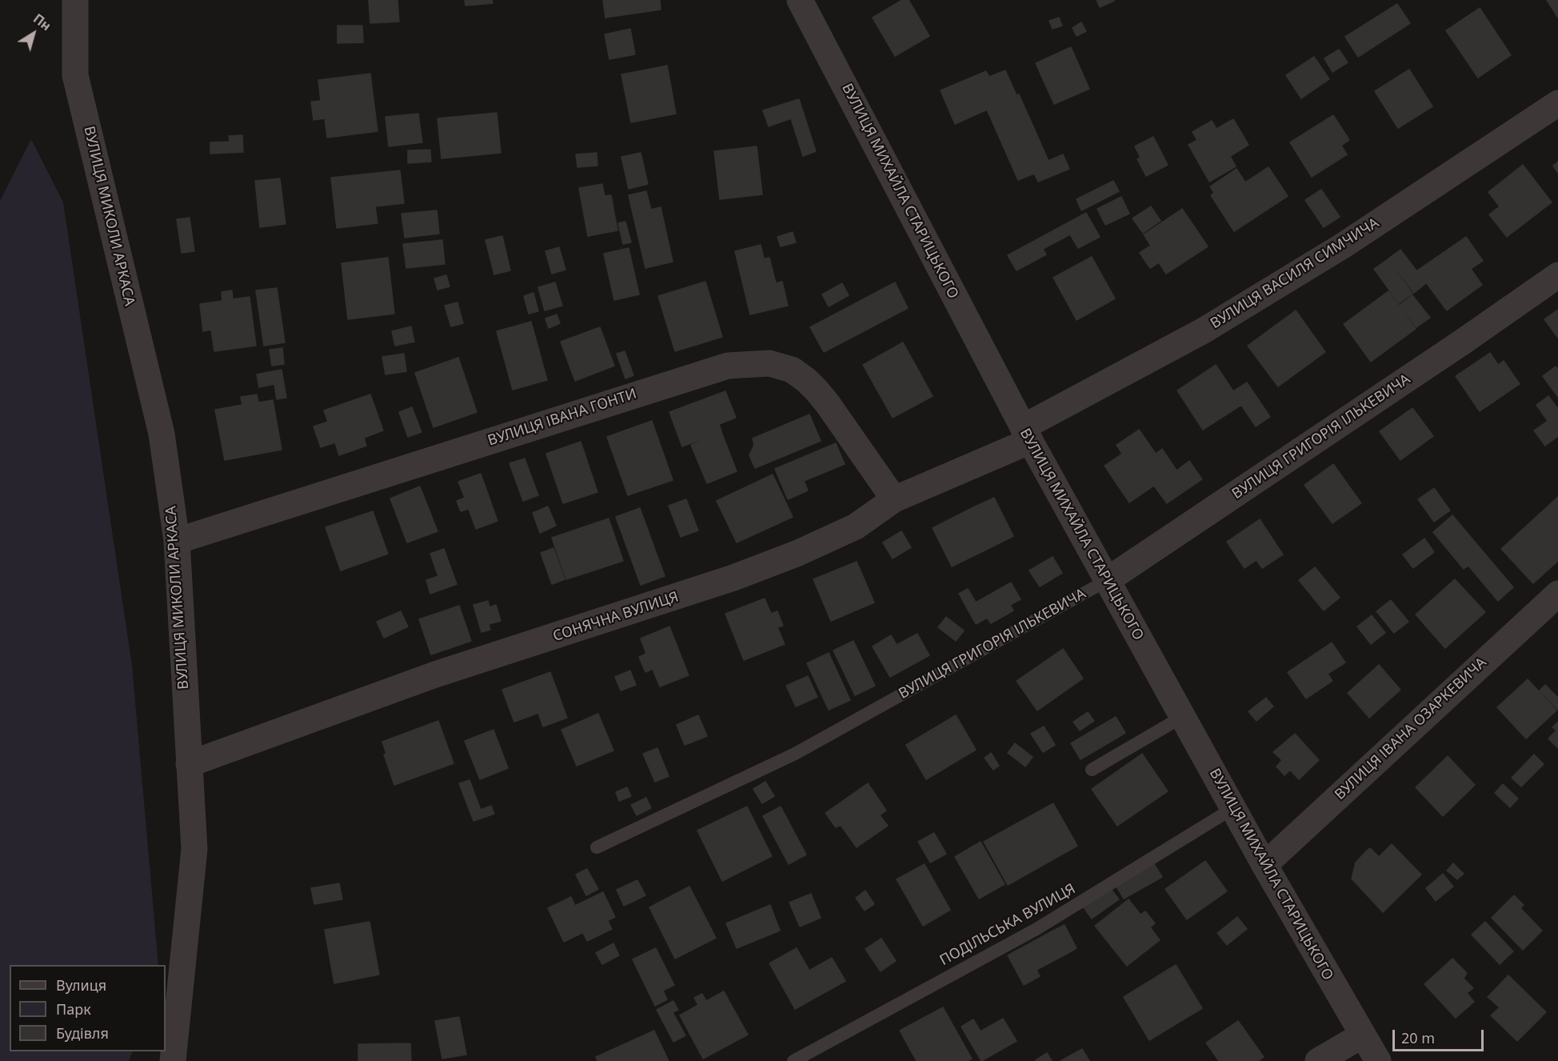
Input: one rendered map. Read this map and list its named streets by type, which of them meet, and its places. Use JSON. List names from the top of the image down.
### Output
{
  "streets": {
    "street": [
      "ВУЛИЦЯ МИХАЙЛА СТАРИЦЬКОГО",
      "ВУЛИЦЯ МИКОЛИ АРКАСА",
      "ВУЛИЦЯ ВАСИЛЯ СИМЧИЧА",
      "ВУЛИЦЯ ІВАНА ГОНТИ",
      "ВУЛИЦЯ ГРИГОРІЯ ІЛЬКЕВИЧА",
      "СОНЯЧНА ВУЛИЦЯ",
      "ВУЛИЦЯ ІВАНА ОЗАРКЕВИЧА"
    ],
    "lane": ["ПОДІЛЬСЬКА ВУЛИЦЯ"]
  },
  "crossings": [
    ["ВУЛИЦЯ МИХАЙЛА СТАРИЦЬКОГО", "ВУЛИЦЯ ВАСИЛЯ СИМЧИЧА"],
    ["ВУЛИЦЯ МИХАЙЛА СТАРИЦЬКОГО", "ВУЛИЦЯ ГРИГОРІЯ ІЛЬКЕВИЧА"],
    ["ВУЛИЦЯ МИХАЙЛА СТАРИЦЬКОГО", "СОНЯЧНА ВУЛИЦЯ"],
    ["ВУЛИЦЯ МИХАЙЛА СТАРИЦЬКОГО", "ВУЛИЦЯ ІВАНА ОЗАРКЕВИЧА"],
    ["ВУЛИЦЯ МИХАЙЛА СТАРИЦЬКОГО", "ПОДІЛЬСЬКА ВУЛИЦЯ"],
    ["ВУЛИЦЯ МИКОЛИ АРКАСА", "ВУЛИЦЯ ІВАНА ГОНТИ"],
    ["ВУЛИЦЯ МИКОЛИ АРКАСА", "СОНЯЧНА ВУЛИЦЯ"],
    ["ВУЛИЦЯ ВАСИЛЯ СИМЧИЧА", "СОНЯЧНА ВУЛИЦЯ"],
    ["ВУЛИЦЯ ІВАНА ГОНТИ", "СОНЯЧНА ВУЛИЦЯ"]
  ],
  "legend": ["Вулиця", "Парк", "Будівля"],
  "scale_bar": "20 m",
  "north": "top right"
}
